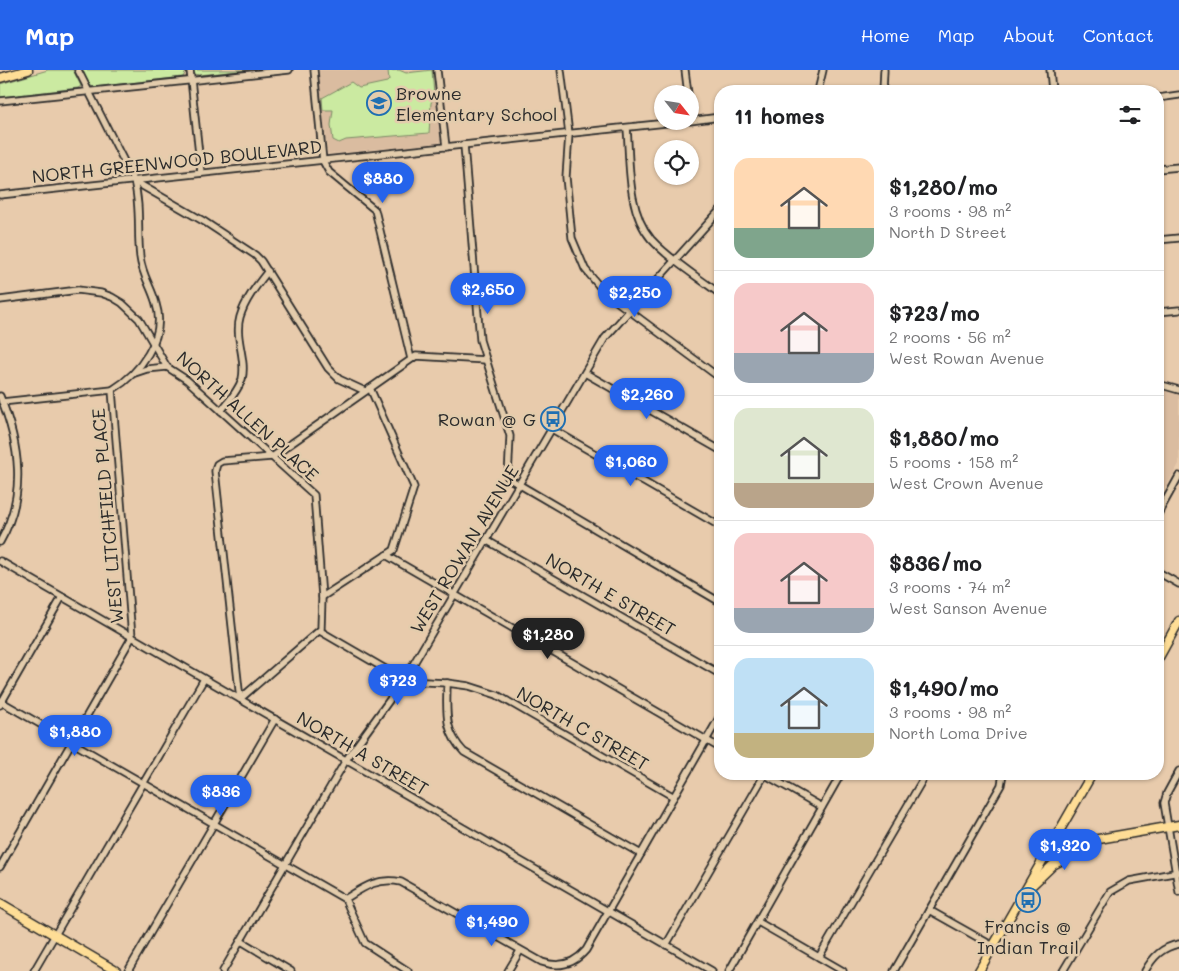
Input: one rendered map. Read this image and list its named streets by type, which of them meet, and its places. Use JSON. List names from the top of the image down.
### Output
{
  "streets": {
    "street": [
      "NORTH GREENWOOD BOULEVARD",
      "NORTH ALLEN PLACE",
      "WEST LITCHFIELD PLACE",
      "WEST ROWAN AVENUE",
      "NORTH E STREET",
      "NORTH C STREET",
      "NORTH A STREET"
    ]
  },
  "crossings": [
    ["NORTH GREENWOOD BOULEVARD", "WEST LITCHFIELD PLACE"],
    ["NORTH ALLEN PLACE", "WEST LITCHFIELD PLACE"],
    ["WEST LITCHFIELD PLACE", "NORTH A STREET"],
    ["WEST ROWAN AVENUE", "NORTH E STREET"],
    ["WEST ROWAN AVENUE", "NORTH C STREET"],
    ["WEST ROWAN AVENUE", "NORTH A STREET"]
  ],
  "places": {
    "school or university": ["Browne Elementary School"],
    "bus stop": ["Rowan @ G", "Francis @ Indian Trail"]
  },
  "north": "bottom right",
  "page": {
    "header": "Map",
    "nav": [
      "Home",
      "Map",
      "About",
      "Contact"
    ],
    "heading": "11 homes",
    "list": [
      {
        "name": "$1,280/mo",
        "note": "3 rooms · 98 m² · North D Street"
      },
      {
        "name": "$723/mo",
        "note": "2 rooms · 56 m² · West Rowan Avenue"
      },
      {
        "name": "$1,880/mo",
        "note": "5 rooms · 158 m² · West Crown Avenue"
      },
      {
        "name": "$836/mo",
        "note": "3 rooms · 74 m² · West Sanson Avenue"
      },
      {
        "name": "$1,490/mo",
        "note": "3 rooms · 98 m² · North Loma Drive"
      }
    ],
    "price": [
      "$880",
      "$2,650",
      "$2,250",
      "$2,260",
      "$1,060",
      "$1,280",
      "$723",
      "$1,880",
      "$836",
      "$1,320",
      "$1,490"
    ]
  }
}
